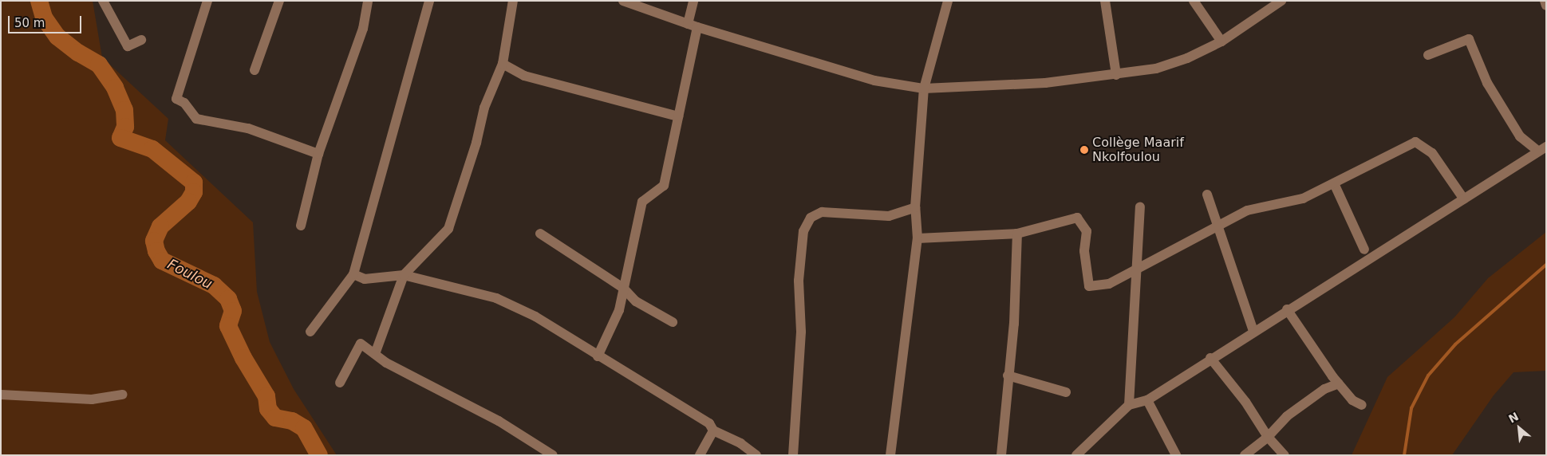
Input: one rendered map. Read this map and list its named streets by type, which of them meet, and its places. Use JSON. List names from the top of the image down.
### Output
{
  "water": ["Foulou"],
  "places": ["Collège Maarif Nkolfoulou"],
  "scale_bar": "50 m",
  "north": "top left"
}
